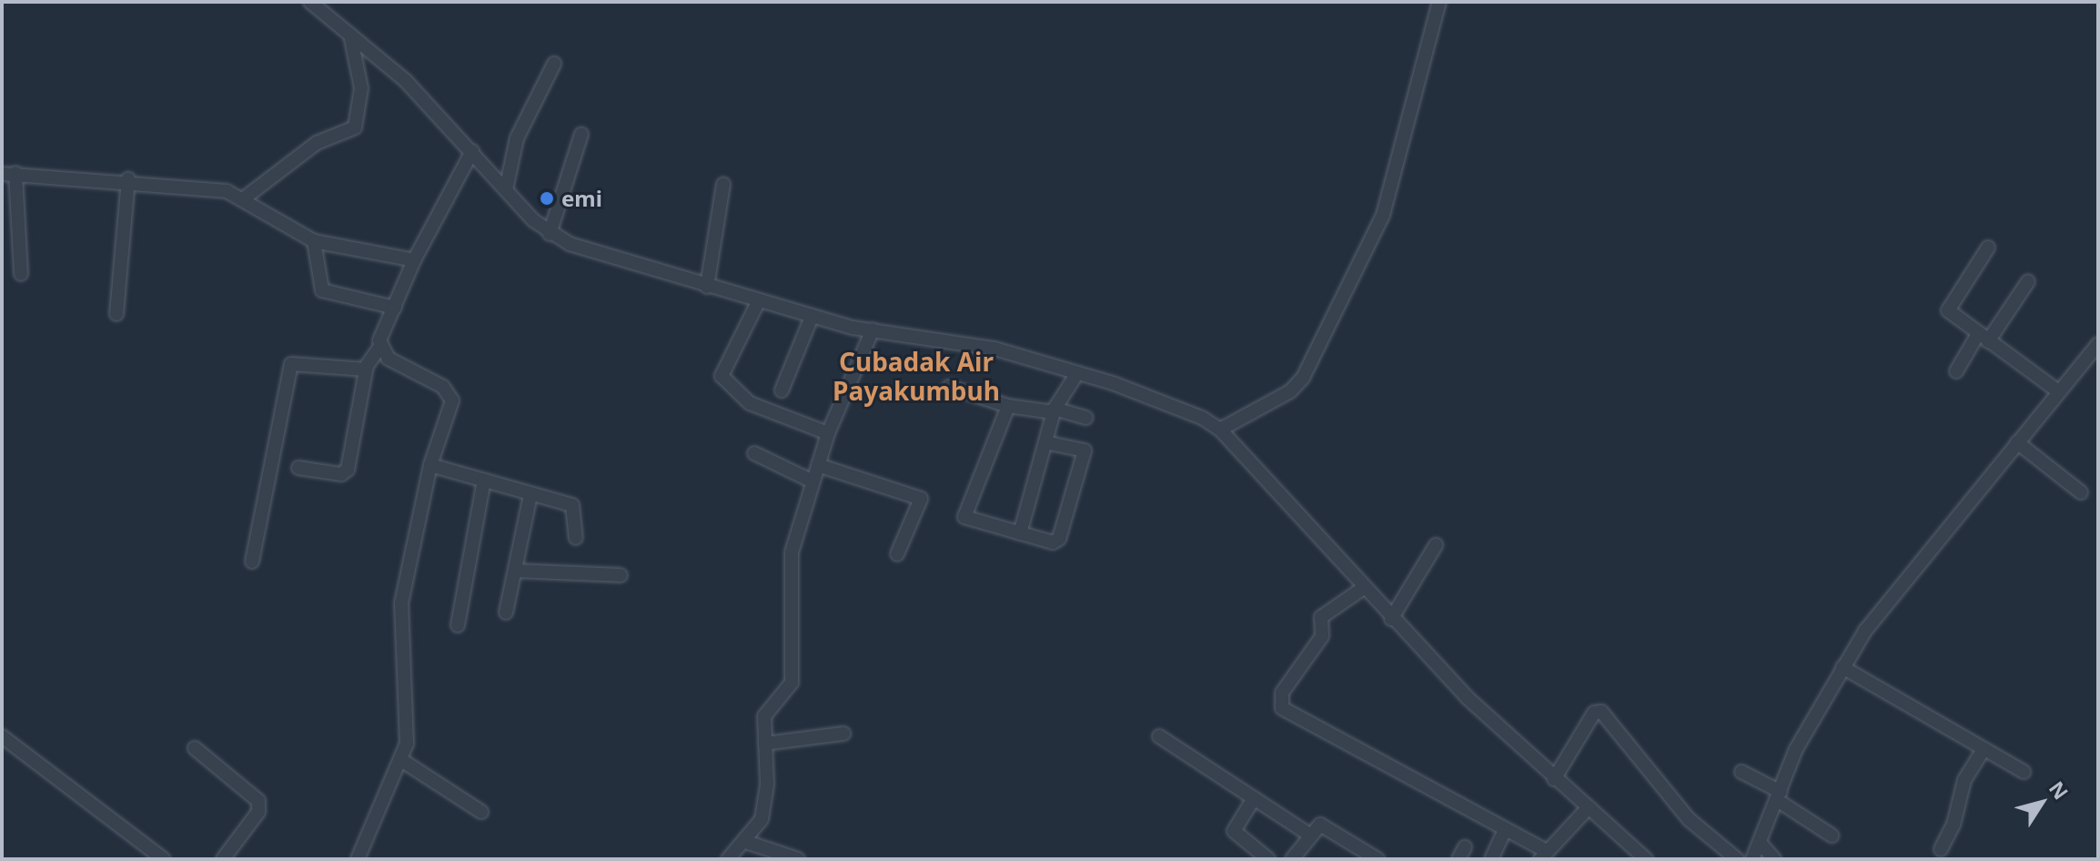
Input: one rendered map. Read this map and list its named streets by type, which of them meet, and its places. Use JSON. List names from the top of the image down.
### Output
{
  "districts": ["Cubadak Air Payakumbuh"],
  "places": ["emi"],
  "north": "top right"
}
